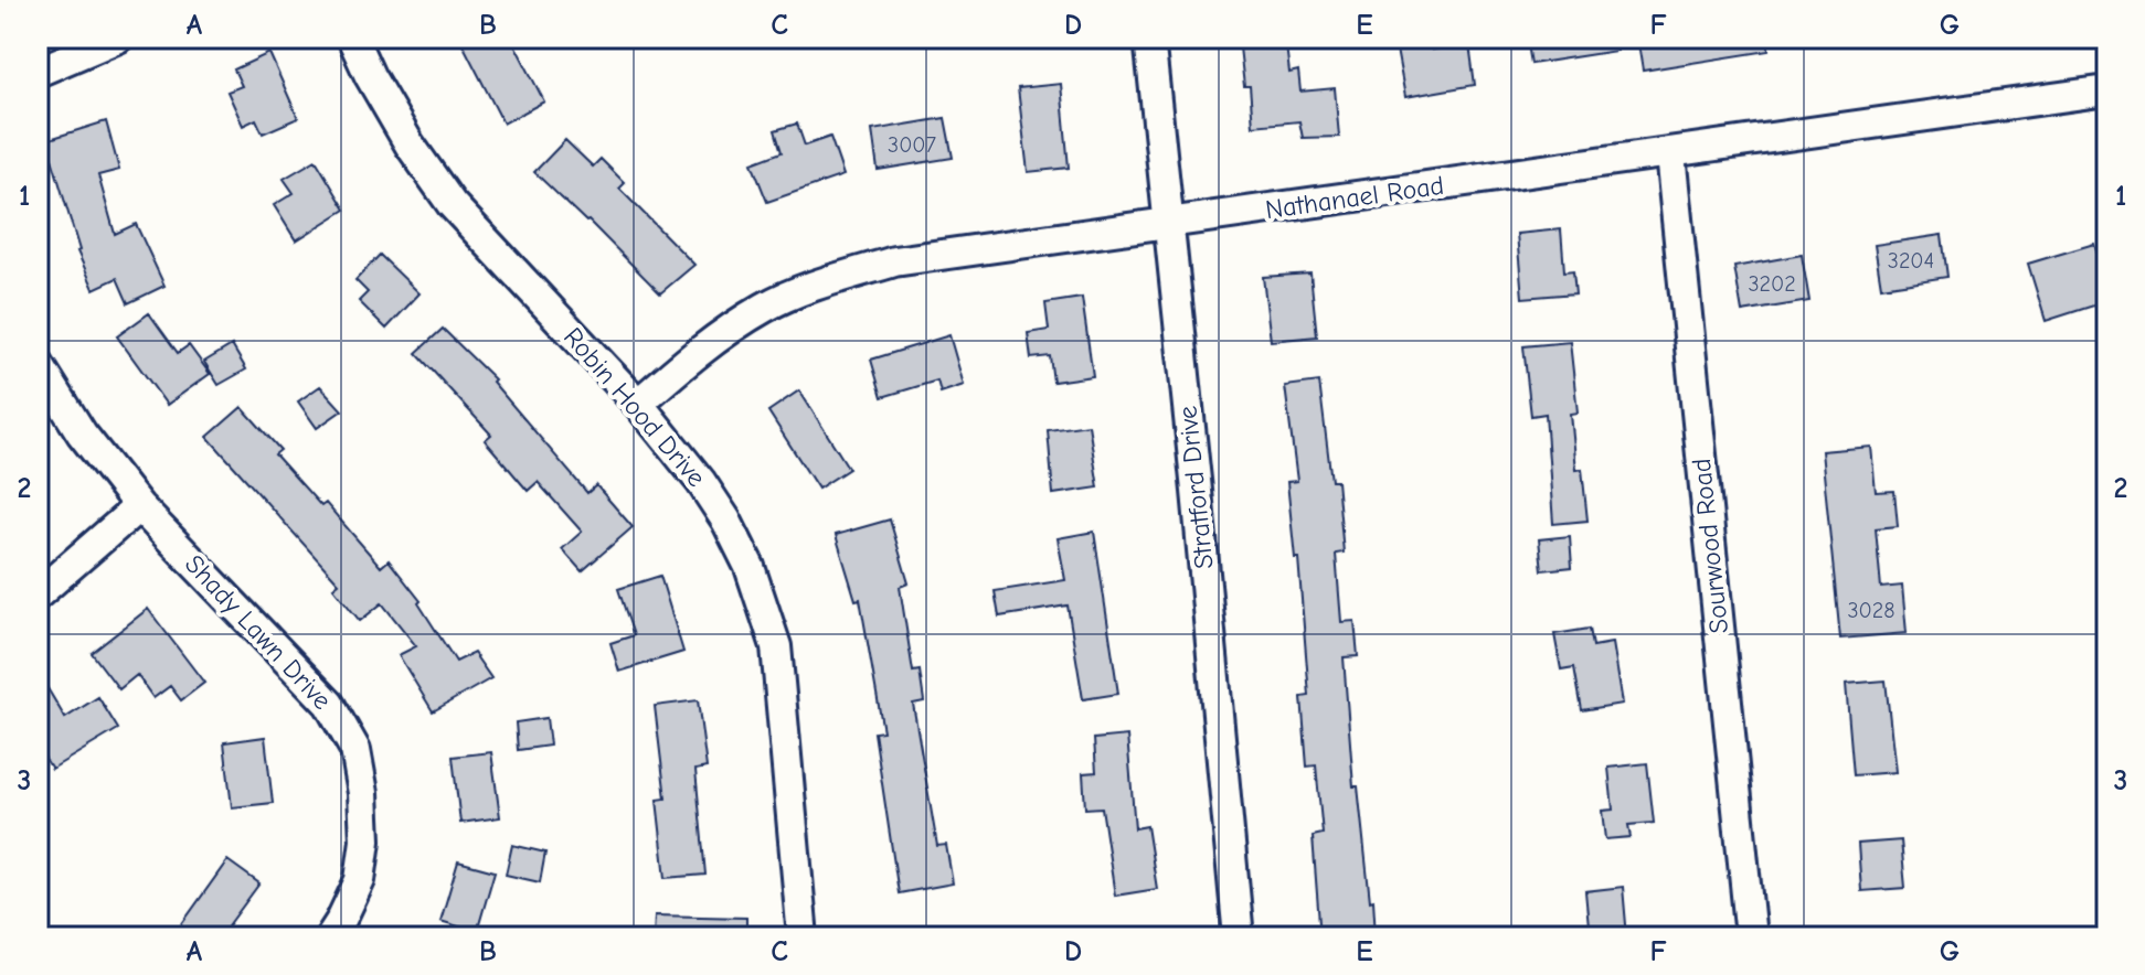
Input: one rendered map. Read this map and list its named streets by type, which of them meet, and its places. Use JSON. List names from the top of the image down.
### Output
{
  "streets": {
    "street": [
      "Nathanael Road",
      "Robin Hood Drive",
      "Stratford Drive",
      "Sourwood Road",
      "Shady Lawn Drive"
    ]
  },
  "crossings": [
    ["Nathanael Road", "Robin Hood Drive"],
    ["Nathanael Road", "Stratford Drive"],
    ["Nathanael Road", "Sourwood Road"]
  ],
  "house_numbers": [
    "3007",
    "3204",
    "3202",
    "3028"
  ],
  "grid": {
    "columns": [
      "A",
      "B",
      "C",
      "D",
      "E",
      "F",
      "G"
    ],
    "rows": ["1", "2", "3"]
  }
}
